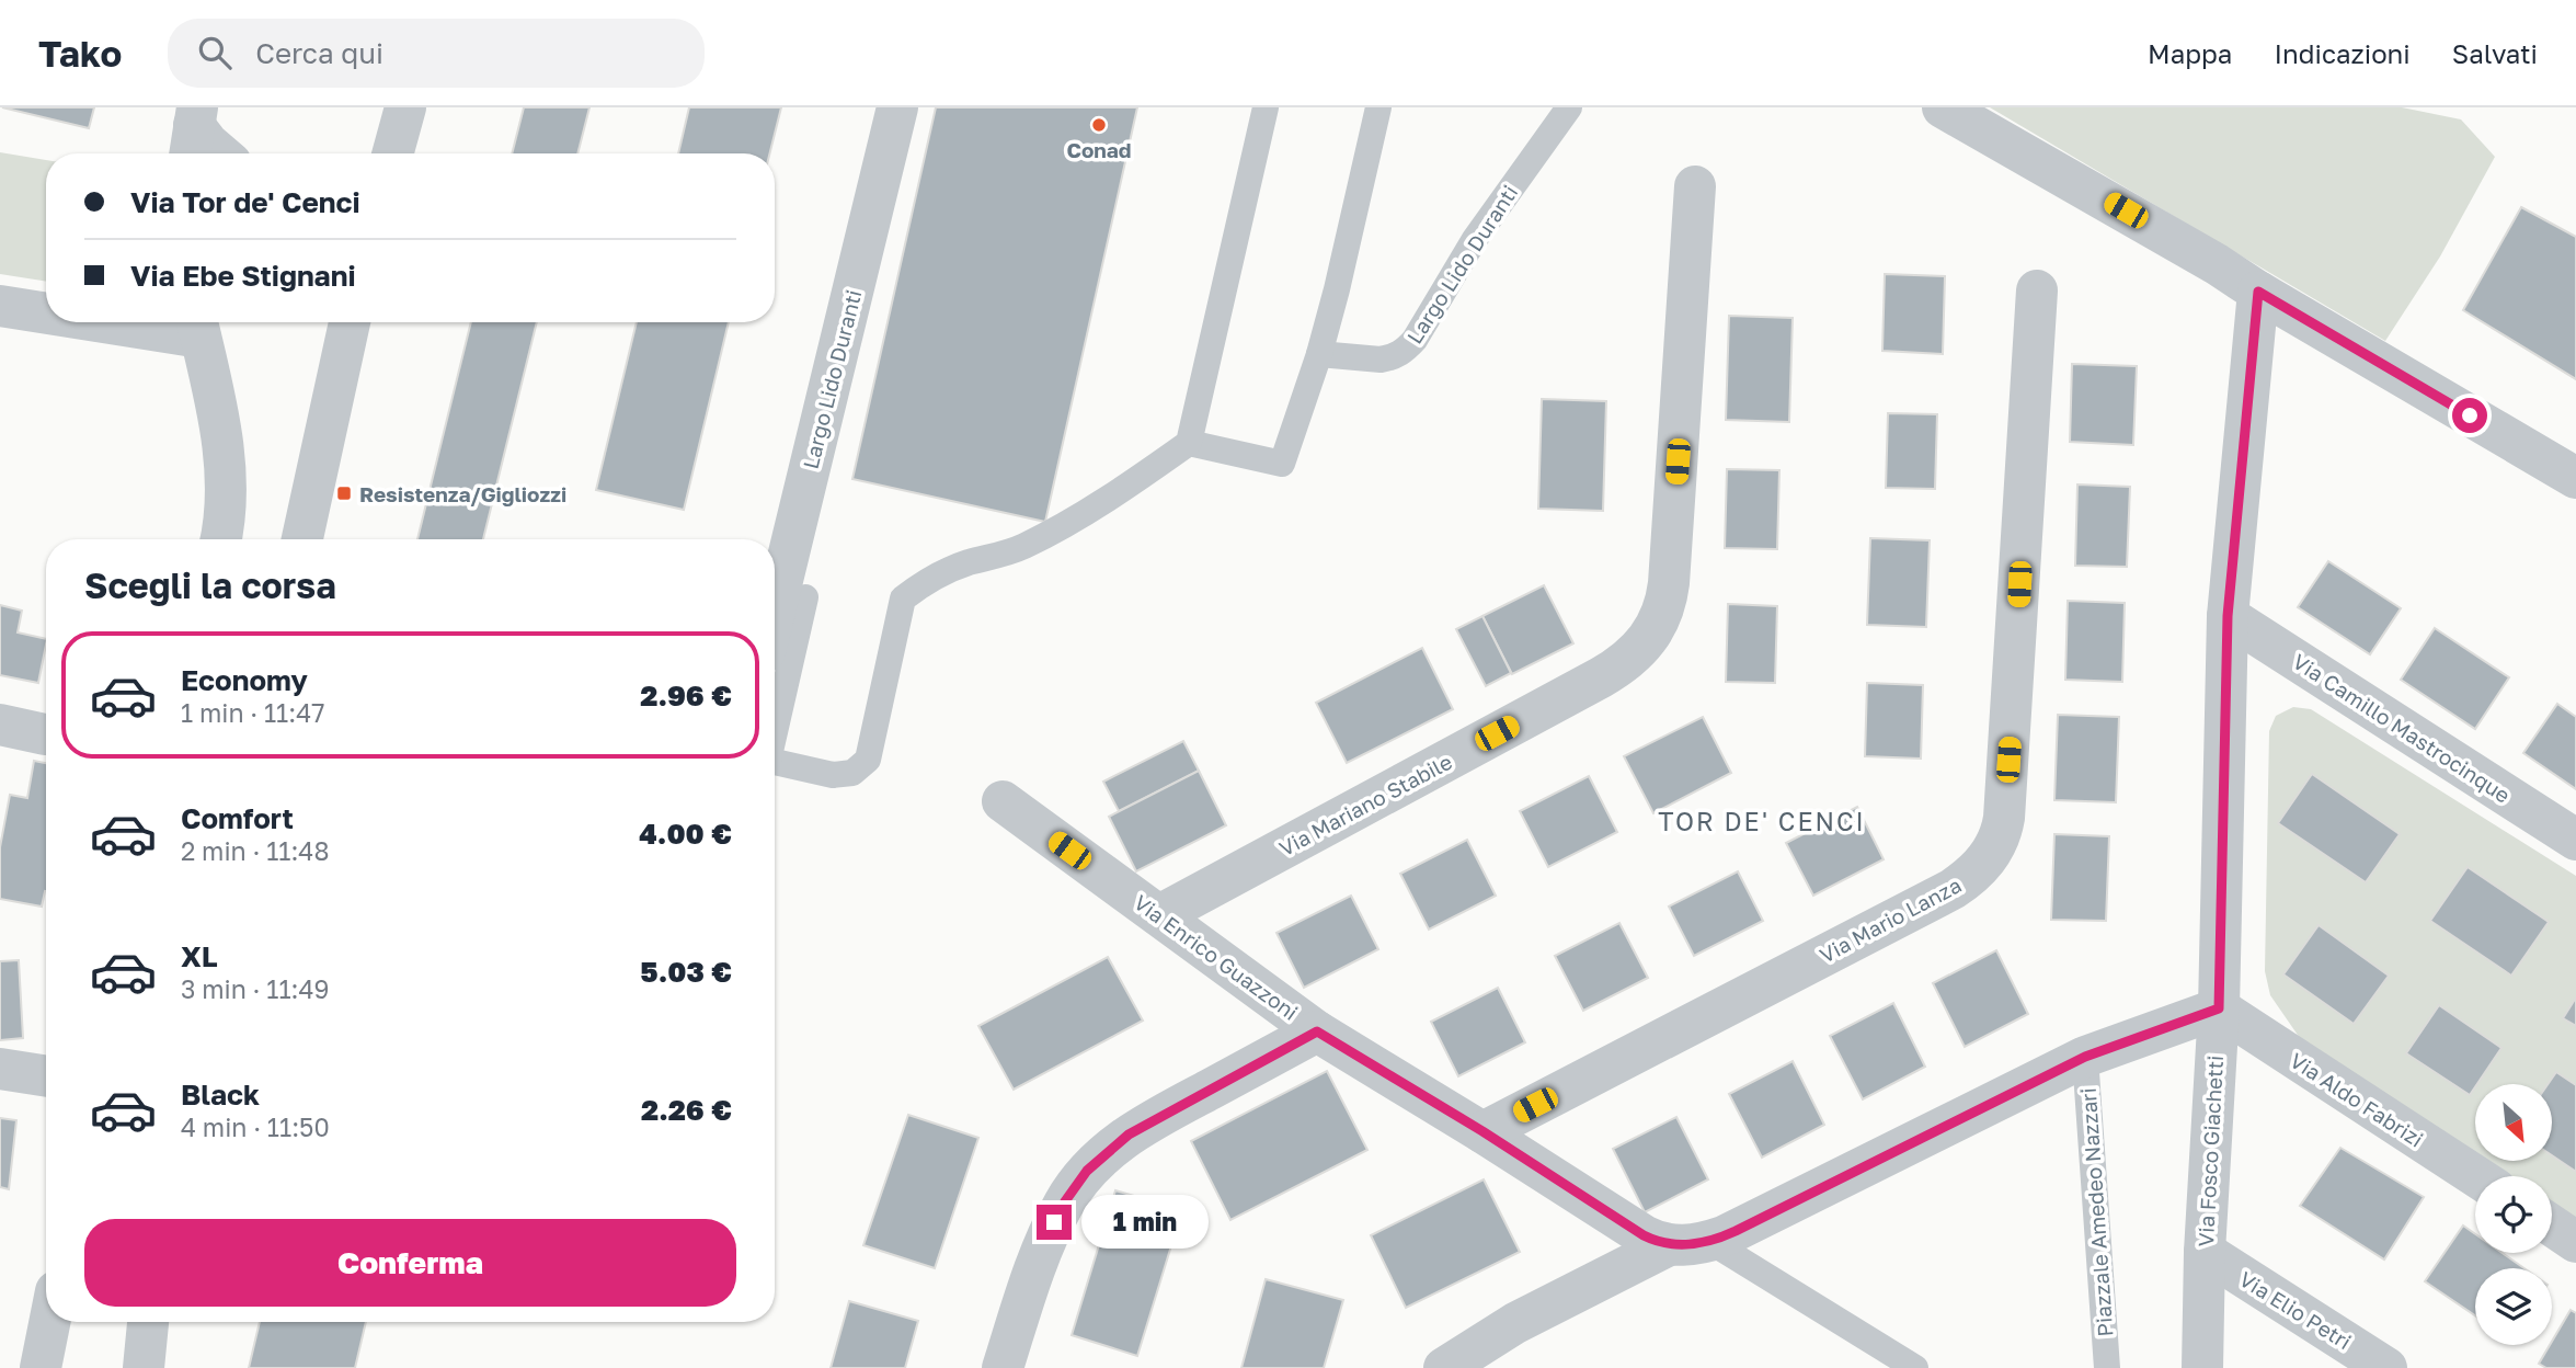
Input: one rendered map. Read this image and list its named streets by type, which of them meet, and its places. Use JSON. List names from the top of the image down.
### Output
{
  "streets": {
    "street": [
      "Largo Lido Duranti",
      "Via Camillo Mastrocinque",
      "Via Mariano Stabile",
      "Via Mario Lanza",
      "Via Enrico Guazzoni",
      "Via Aldo Fabrizi",
      "Via Fosco Giachetti",
      "Via Elio Petri"
    ],
    "lane": ["Piazzale Amedeo Nazzari"]
  },
  "crossings": [
    ["Via Camillo Mastrocinque", "Via Fosco Giachetti"],
    ["Via Mariano Stabile", "Via Enrico Guazzoni"],
    ["Via Mario Lanza", "Via Enrico Guazzoni"],
    ["Via Aldo Fabrizi", "Via Fosco Giachetti"],
    ["Via Fosco Giachetti", "Via Elio Petri"]
  ],
  "districts": ["TOR DE' CENCI"],
  "places": {
    "other": ["Conad"],
    "transit": ["Resistenza/Gigliozzi"]
  },
  "north": "bottom right",
  "page": {
    "header": "Tako",
    "search": "Cerca qui",
    "nav": ["Mappa", "Indicazioni", "Salvati"],
    "banner": ["Via Tor de' Cenci", "Via Ebe Stignani"],
    "heading": "Scegli la corsa",
    "list": [
      {
        "name": "Economy",
        "note": "1 min · 11:47",
        "value": "2.96 €"
      },
      {
        "name": "Comfort",
        "note": "2 min · 11:48",
        "value": "4.00 €"
      },
      {
        "name": "XL",
        "note": "3 min · 11:49",
        "value": "5.03 €"
      },
      {
        "name": "Black",
        "note": "4 min · 11:50",
        "value": "2.26 €"
      }
    ],
    "bubble": "1 min",
    "buttons": "Conferma"
  }
}
